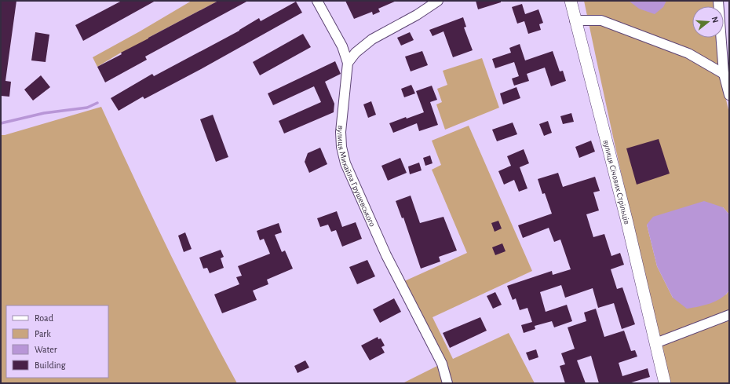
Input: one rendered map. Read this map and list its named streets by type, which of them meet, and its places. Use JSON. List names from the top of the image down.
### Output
{
  "streets": {
    "street": ["вулиця Михайла Грушевського", "вулиця Січових Стрільців"]
  },
  "legend": [
    "Road",
    "Park",
    "Water",
    "Building"
  ],
  "north": "right"
}
